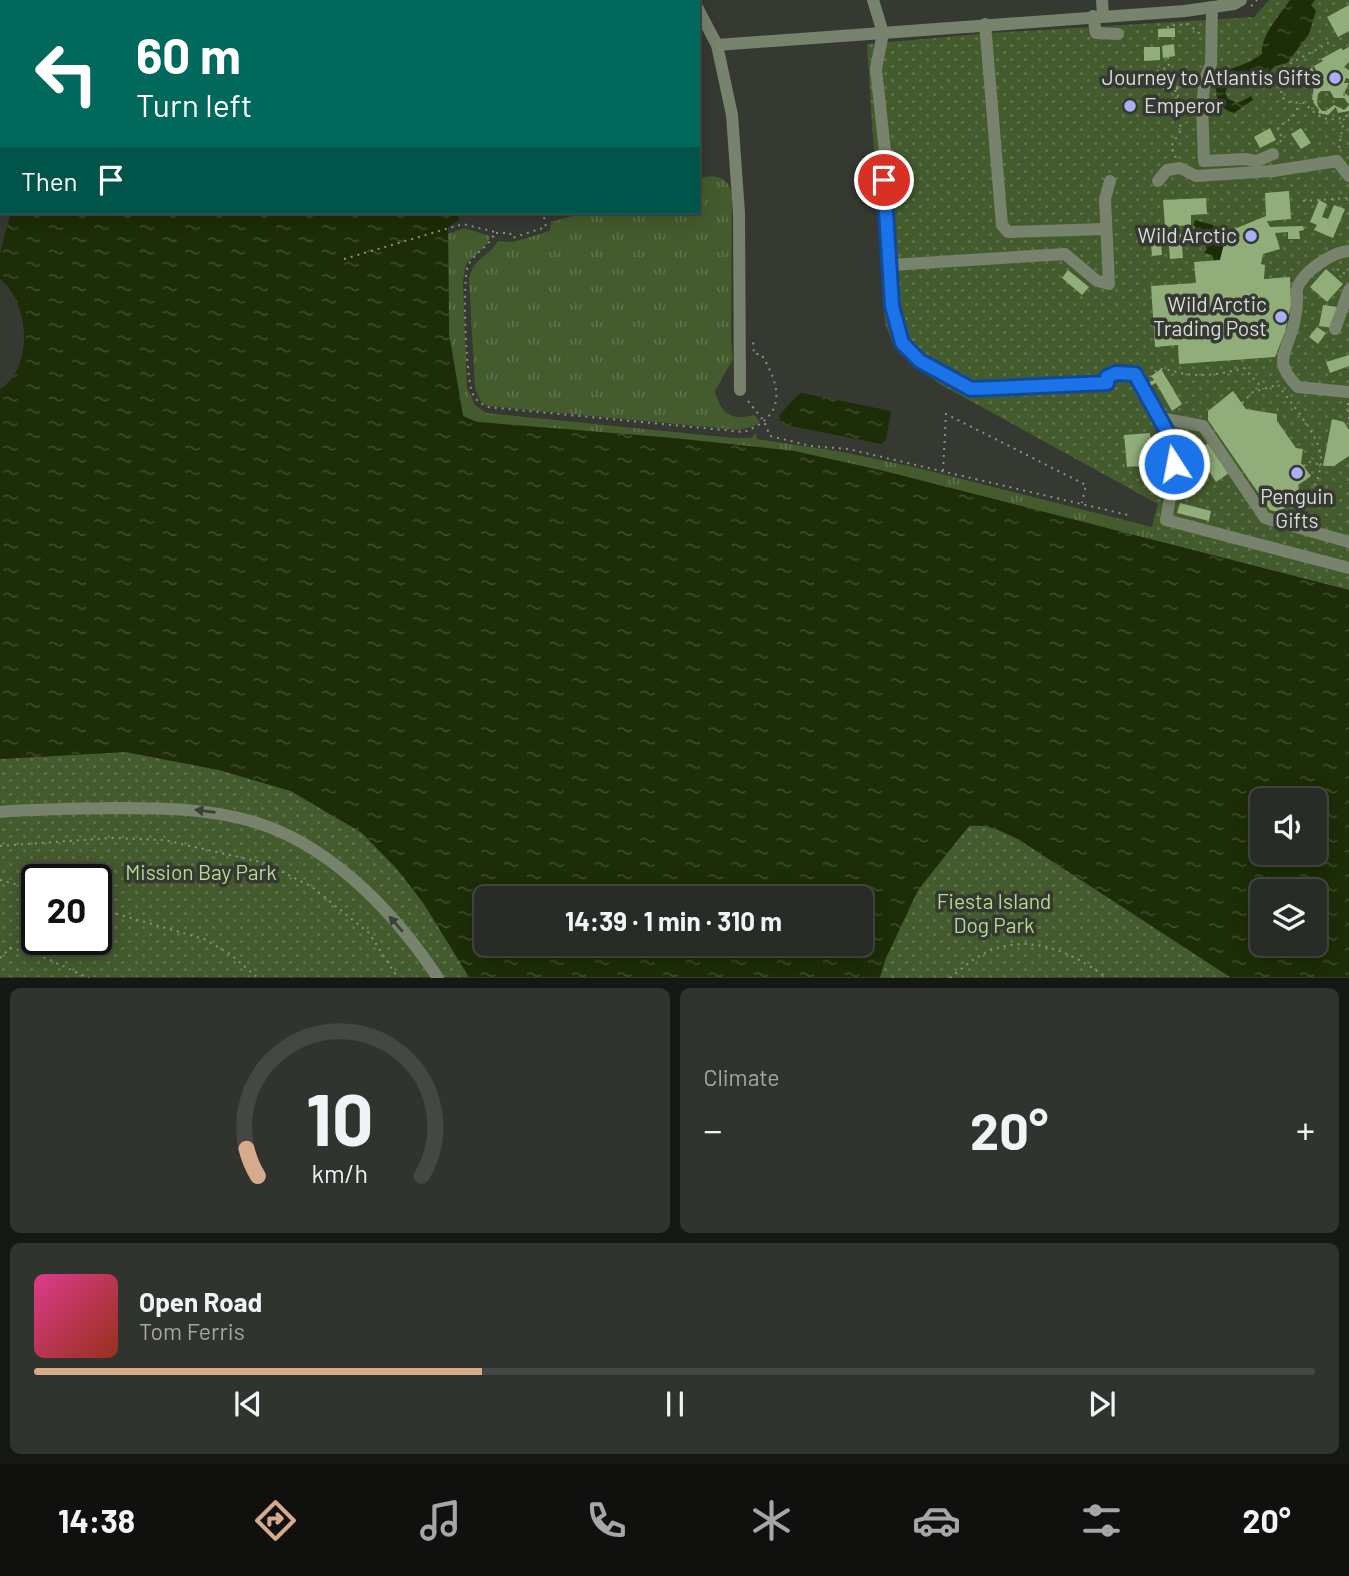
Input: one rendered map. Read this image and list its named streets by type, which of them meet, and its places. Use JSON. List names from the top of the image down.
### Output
{
  "parks": ["Mission Bay Park", "Fiesta Island Dog Park"],
  "places": [
    "Journey to Atlantis Gifts",
    "Emperor",
    "Wild Arctic",
    "Wild Arctic Trading Post",
    "Penguin Gifts"
  ],
  "page": {
    "turn": ["60 m", "Turn left"],
    "then": "Then",
    "limit": "20",
    "trip": "14:39 · 1 min · 310 m",
    "tile": "Climate",
    "heat": ["−", "20°", "+"],
    "song": ["Open Road", "Tom Ferris"],
    "tabs": ["14:38", "20°"],
    "gauge": ["10", "km/h"]
  }
}
